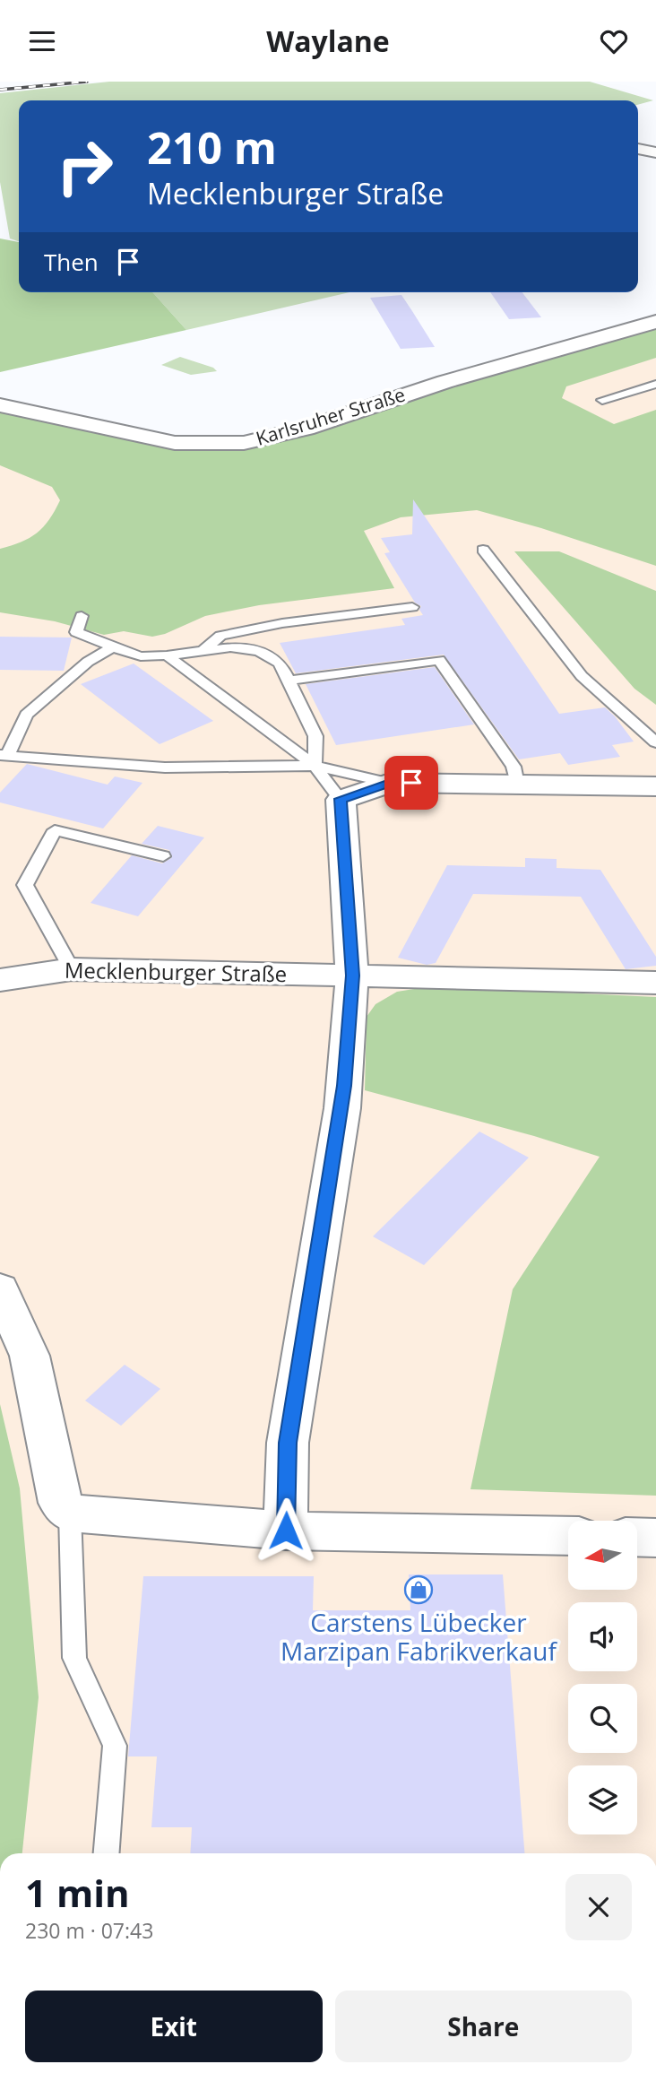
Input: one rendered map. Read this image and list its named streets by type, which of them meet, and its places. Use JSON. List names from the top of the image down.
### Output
{
  "streets": {
    "street": ["Karlsruher Straße", "Mecklenburger Straße"]
  },
  "places": {
    "shop": ["Carstens Lübecker Marzipan Fabrikverkauf"]
  },
  "north": "left",
  "page": {
    "header": "Waylane",
    "turn": ["210 m", "Mecklenburger Straße"],
    "then": "Then",
    "heading": ["1 min", "230 m · 07:43"],
    "buttons": ["Exit", "Share"]
  }
}
